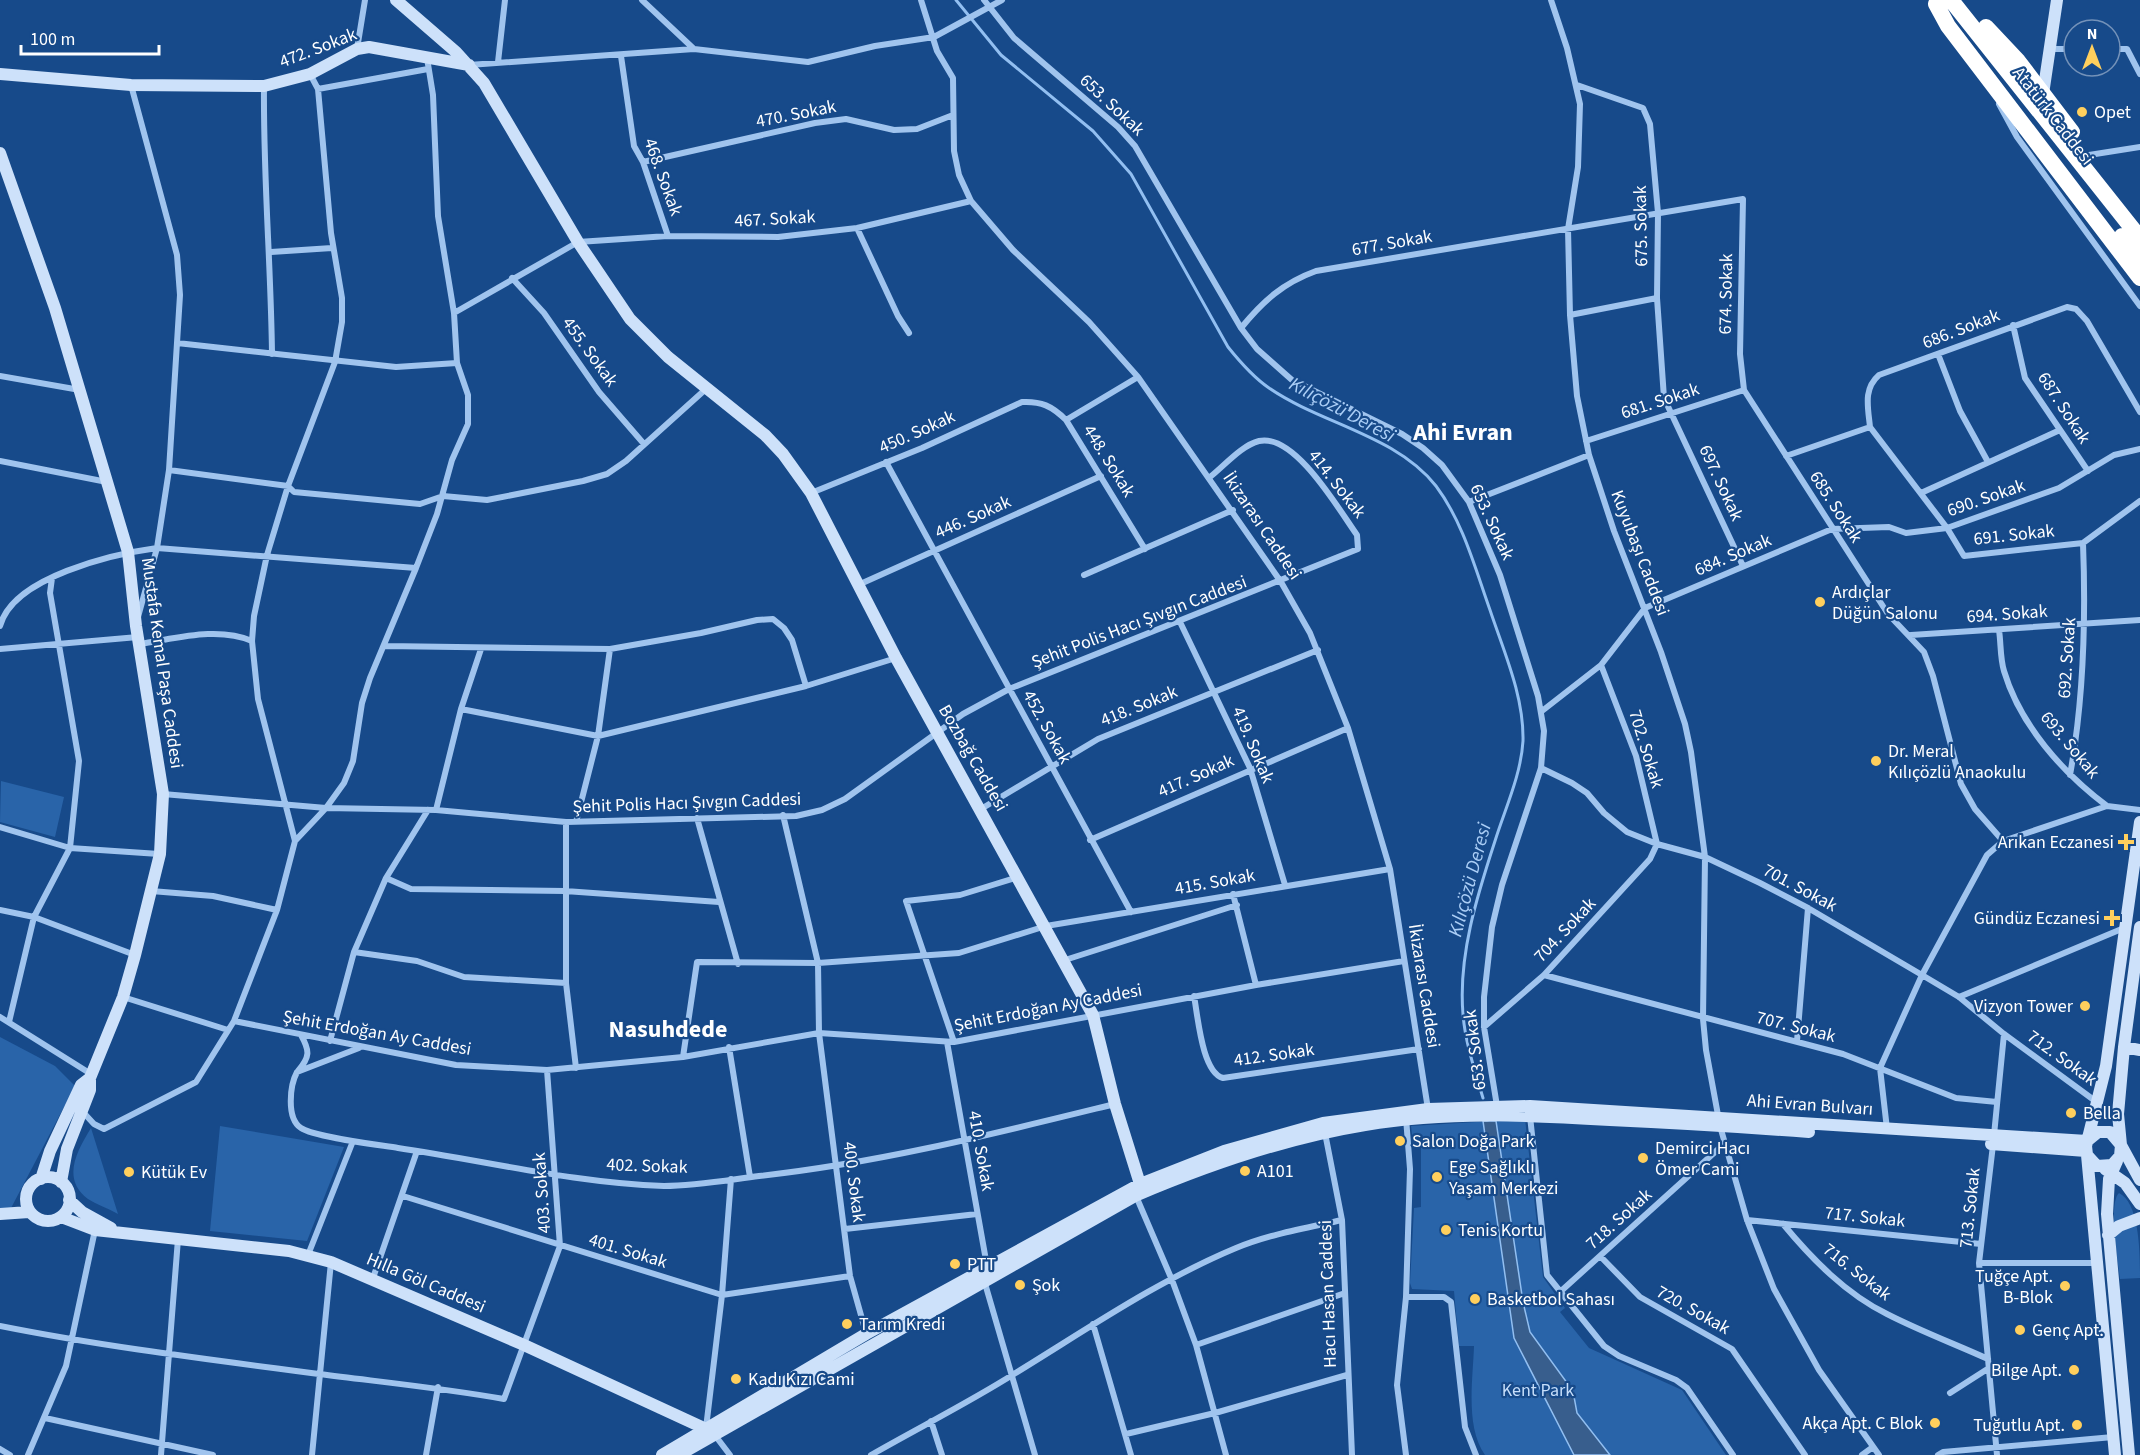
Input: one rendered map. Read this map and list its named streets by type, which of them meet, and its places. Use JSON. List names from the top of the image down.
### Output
{
  "streets": {
    "highway": ["Atatürk Caddesi"],
    "street": [
      "472. Sokak",
      "653. Sokak",
      "470. Sokak",
      "468. Sokak",
      "467. Sokak",
      "675. Sokak",
      "677. Sokak",
      "674. Sokak",
      "686. Sokak",
      "455. Sokak",
      "681. Sokak",
      "687. Sokak",
      "450. Sokak",
      "448. Sokak",
      "697. Sokak",
      "414. Sokak",
      "690. Sokak",
      "685. Sokak",
      "446. Sokak",
      "İkizarası Caddesi",
      "691. Sokak",
      "Kuyubaşı Caddesi",
      "684. Sokak",
      "694. Sokak",
      "Şehit Polis Hacı Şıvgın Caddesi",
      "692. Sokak",
      "Mustafa Kemal Paşa Caddesi",
      "418. Sokak",
      "452. Sokak",
      "419. Sokak",
      "693. Sokak",
      "702. Sokak",
      "Bozbağ Caddesi",
      "417. Sokak",
      "415. Sokak",
      "701. Sokak",
      "704. Sokak",
      "Şehit Erdoğan Ay Caddesi",
      "707. Sokak",
      "412. Sokak",
      "712. Sokak",
      "Ahi Evran Bulvarı",
      "410. Sokak",
      "402. Sokak",
      "400. Sokak",
      "403. Sokak",
      "713. Sokak",
      "717. Sokak",
      "718. Sokak",
      "401. Sokak",
      "716. Sokak",
      "Hılla Göl Caddesi",
      "Hacı Hasan Caddesi",
      "720. Sokak"
    ]
  },
  "crossings": [
    ["472. Sokak", "Bozbağ Caddesi"],
    ["653. Sokak", "677. Sokak"],
    ["653. Sokak", "701. Sokak"],
    ["653. Sokak", "704. Sokak"],
    ["470. Sokak", "468. Sokak"],
    ["470. Sokak", "İkizarası Caddesi"],
    ["468. Sokak", "467. Sokak"],
    ["467. Sokak", "İkizarası Caddesi"],
    ["467. Sokak", "Bozbağ Caddesi"],
    ["675. Sokak", "677. Sokak"],
    ["675. Sokak", "681. Sokak"],
    ["675. Sokak", "697. Sokak"],
    ["675. Sokak", "Kuyubaşı Caddesi"],
    ["677. Sokak", "674. Sokak"],
    ["677. Sokak", "Kuyubaşı Caddesi"],
    ["674. Sokak", "681. Sokak"],
    ["674. Sokak", "685. Sokak"],
    ["686. Sokak", "687. Sokak"],
    ["686. Sokak", "691. Sokak"],
    ["681. Sokak", "697. Sokak"],
    ["681. Sokak", "685. Sokak"],
    ["681. Sokak", "Kuyubaşı Caddesi"],
    ["687. Sokak", "690. Sokak"],
    ["450. Sokak", "448. Sokak"],
    ["450. Sokak", "452. Sokak"],
    ["450. Sokak", "Bozbağ Caddesi"],
    ["448. Sokak", "446. Sokak"],
    ["697. Sokak", "684. Sokak"],
    ["414. Sokak", "İkizarası Caddesi"],
    ["414. Sokak", "Şehit Polis Hacı Şıvgın Caddesi"],
    ["690. Sokak", "685. Sokak"],
    ["690. Sokak", "691. Sokak"],
    ["690. Sokak", "684. Sokak"],
    ["685. Sokak", "684. Sokak"],
    ["685. Sokak", "694. Sokak"],
    ["446. Sokak", "452. Sokak"],
    ["446. Sokak", "Bozbağ Caddesi"],
    ["İkizarası Caddesi", "Şehit Polis Hacı Şıvgın Caddesi"],
    ["İkizarası Caddesi", "418. Sokak"],
    ["İkizarası Caddesi", "417. Sokak"],
    ["İkizarası Caddesi", "415. Sokak"],
    ["İkizarası Caddesi", "Şehit Erdoğan Ay Caddesi"],
    ["İkizarası Caddesi", "412. Sokak"],
    ["691. Sokak", "692. Sokak"],
    ["Kuyubaşı Caddesi", "684. Sokak"],
    ["Kuyubaşı Caddesi", "701. Sokak"],
    ["Kuyubaşı Caddesi", "707. Sokak"],
    ["Kuyubaşı Caddesi", "Ahi Evran Bulvarı"],
    ["Kuyubaşı Caddesi", "717. Sokak"],
    ["Kuyubaşı Caddesi", "718. Sokak"],
    ["694. Sokak", "692. Sokak"],
    ["694. Sokak", "693. Sokak"],
    ["Şehit Polis Hacı Şıvgın Caddesi", "Mustafa Kemal Paşa Caddesi"],
    ["Şehit Polis Hacı Şıvgın Caddesi", "452. Sokak"],
    ["Şehit Polis Hacı Şıvgın Caddesi", "419. Sokak"],
    ["Şehit Polis Hacı Şıvgın Caddesi", "Bozbağ Caddesi"],
    ["Şehit Polis Hacı Şıvgın Caddesi", "400. Sokak"],
    ["692. Sokak", "693. Sokak"],
    ["418. Sokak", "452. Sokak"],
    ["418. Sokak", "419. Sokak"],
    ["418. Sokak", "Bozbağ Caddesi"],
    ["452. Sokak", "417. Sokak"],
    ["452. Sokak", "415. Sokak"],
    ["419. Sokak", "417. Sokak"],
    ["419. Sokak", "415. Sokak"],
    ["702. Sokak", "701. Sokak"],
    ["702. Sokak", "704. Sokak"],
    ["Bozbağ Caddesi", "415. Sokak"],
    ["Bozbağ Caddesi", "Şehit Erdoğan Ay Caddesi"],
    ["Bozbağ Caddesi", "410. Sokak"],
    ["Bozbağ Caddesi", "402. Sokak"],
    ["415. Sokak", "Şehit Erdoğan Ay Caddesi"],
    ["415. Sokak", "410. Sokak"],
    ["415. Sokak", "400. Sokak"],
    ["701. Sokak", "704. Sokak"],
    ["701. Sokak", "712. Sokak"],
    ["704. Sokak", "707. Sokak"],
    ["Şehit Erdoğan Ay Caddesi", "412. Sokak"],
    ["Şehit Erdoğan Ay Caddesi", "410. Sokak"],
    ["Şehit Erdoğan Ay Caddesi", "402. Sokak"],
    ["Şehit Erdoğan Ay Caddesi", "400. Sokak"],
    ["Şehit Erdoğan Ay Caddesi", "403. Sokak"],
    ["707. Sokak", "713. Sokak"],
    ["712. Sokak", "713. Sokak"],
    ["Ahi Evran Bulvarı", "713. Sokak"],
    ["410. Sokak", "402. Sokak"],
    ["402. Sokak", "400. Sokak"],
    ["402. Sokak", "403. Sokak"],
    ["400. Sokak", "401. Sokak"],
    ["403. Sokak", "401. Sokak"],
    ["403. Sokak", "Hılla Göl Caddesi"],
    ["713. Sokak", "717. Sokak"],
    ["713. Sokak", "716. Sokak"],
    ["717. Sokak", "716. Sokak"],
    ["718. Sokak", "720. Sokak"]
  ],
  "districts": ["Ahi Evran", "Nasuhdede"],
  "water": ["Kılıçözü Deresi"],
  "parks": ["Kent Park"],
  "places": {
    "other": [
      "Opet",
      "Ardıçlar Düğün Salonu",
      "Dr. Meral Kılıçözlü Anaokulu",
      "Vizyon Tower",
      "Bella",
      "Salon Doğa Park",
      "Demirci Hacı Ömer Cami",
      "A101",
      "Kütük Ev",
      "Ege Sağlıklı Yaşam Merkezi",
      "Tenis Kortu",
      "PTT",
      "Şok",
      "Tuğçe Apt. B-Blok",
      "Basketbol Sahası",
      "Tarım Kredi",
      "Genç Apt.",
      "Bilge Apt.",
      "Kadı Kızı Cami",
      "Akça Apt. C Blok",
      "Tuğutlu Apt."
    ],
    "health": ["Arıkan Eczanesi", "Gündüz Eczanesi"]
  },
  "scale_bar": "100 m",
  "north": "top"
}
